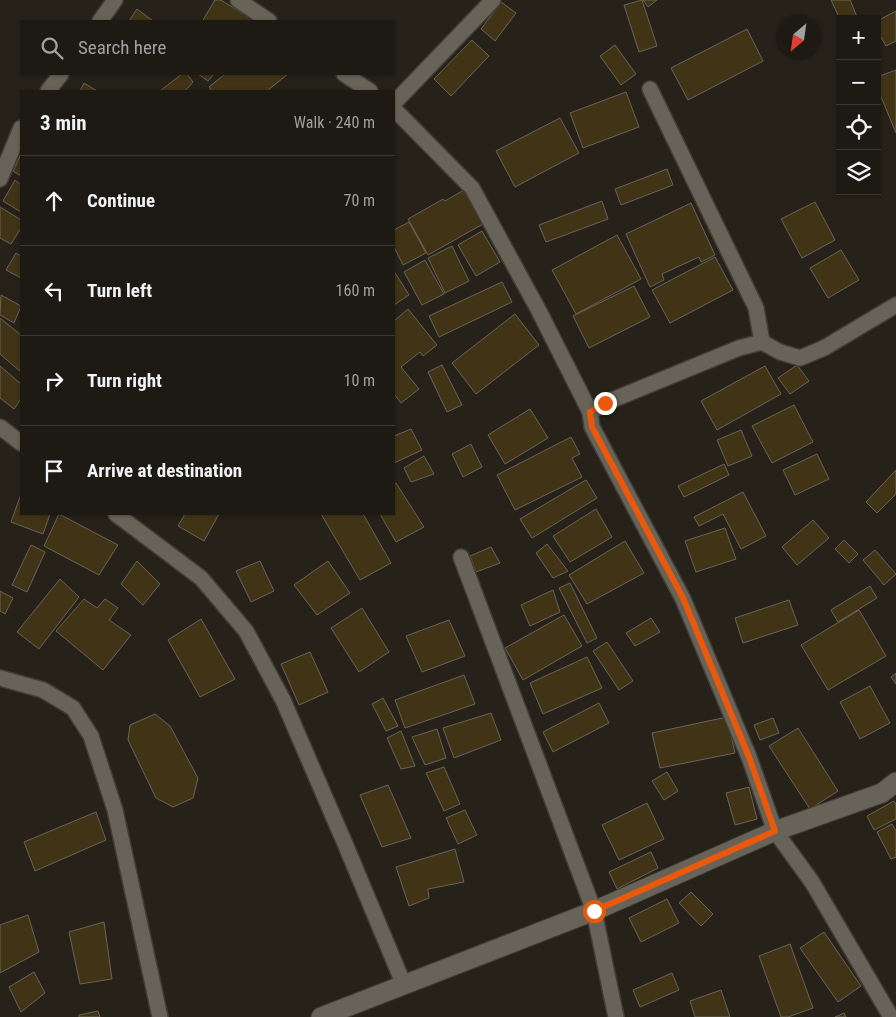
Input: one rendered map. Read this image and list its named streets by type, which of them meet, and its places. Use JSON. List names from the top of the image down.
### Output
{
  "north": "bottom left",
  "page": {
    "map_buttons": ["+", "−"],
    "search": "Search here",
    "heading": ["3 min", "Walk · 240 m"],
    "list": [
      ["Continue", "70 m"],
      ["Turn left", "160 m"],
      ["Turn right", "10 m"],
      "Arrive at destination"
    ]
  }
}
